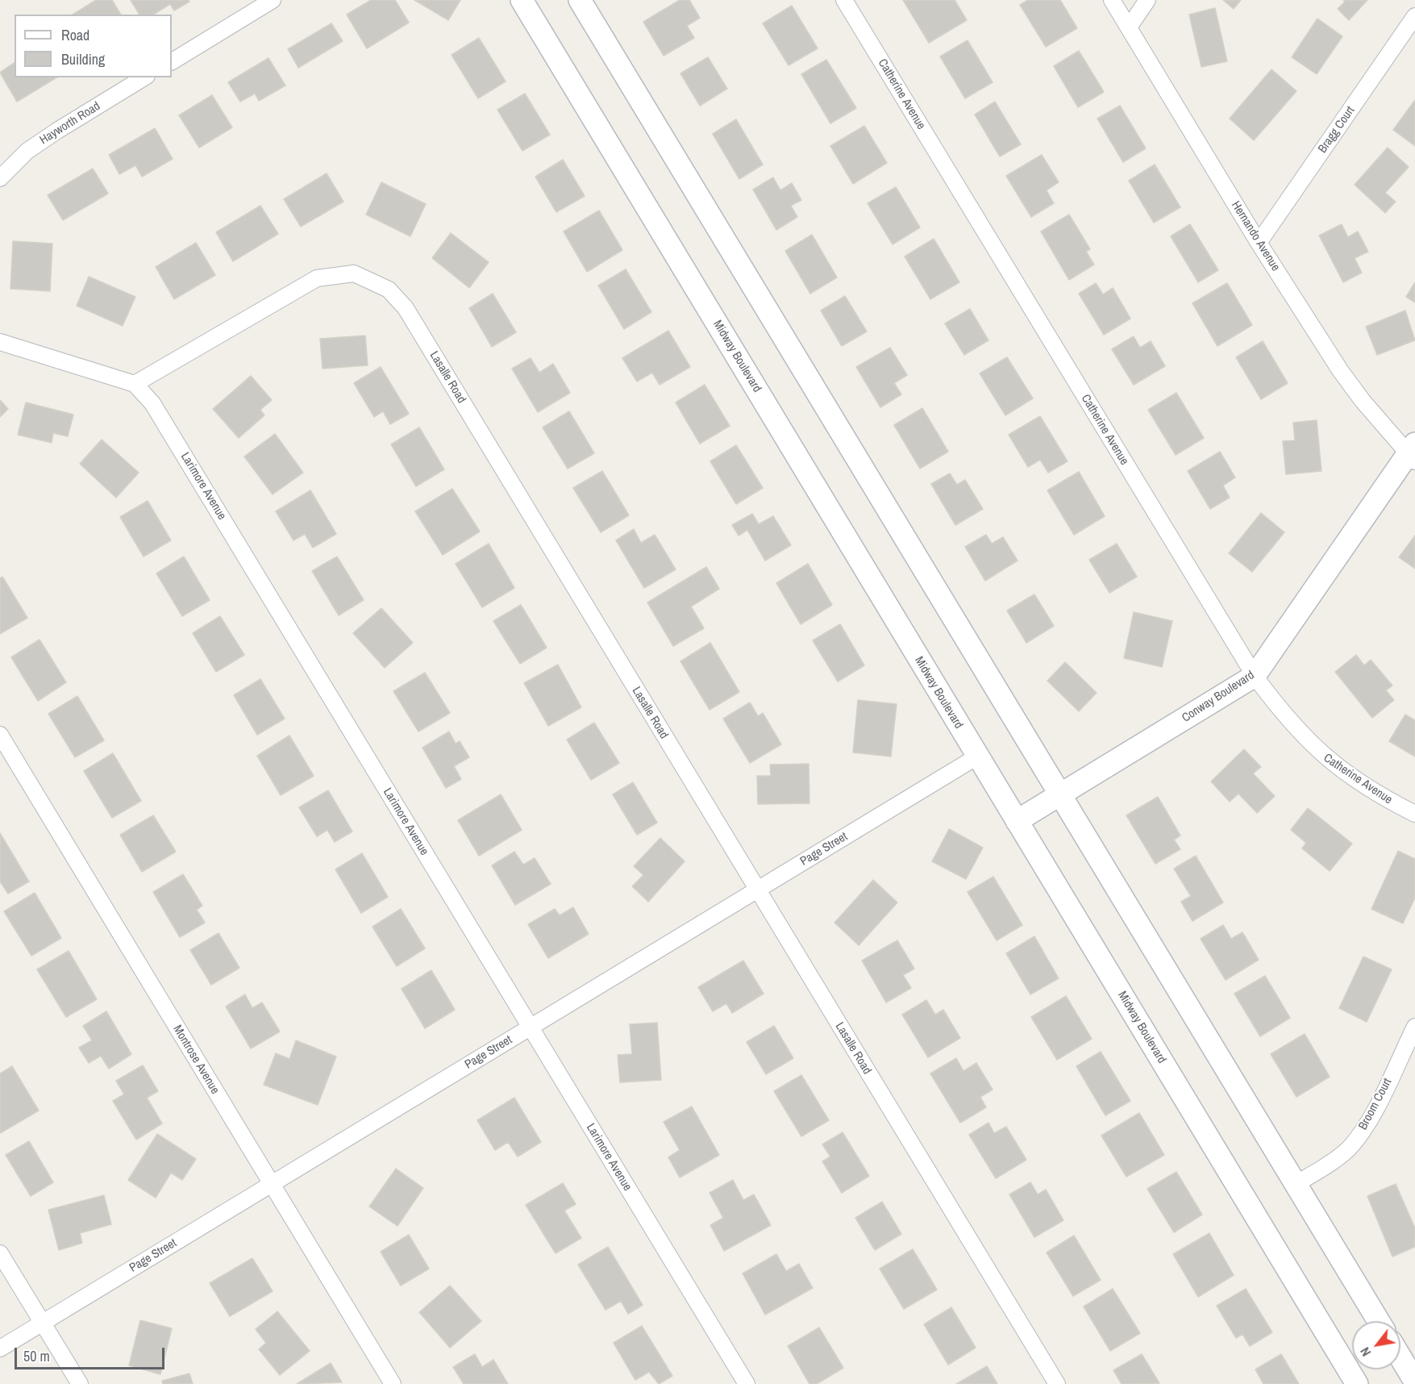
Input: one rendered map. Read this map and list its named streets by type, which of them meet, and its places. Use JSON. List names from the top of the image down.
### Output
{
  "streets": {
    "street": [
      "Catherine Avenue",
      "Hayworth Road",
      "Bragg Court",
      "Hernando Avenue",
      "Midway Boulevard",
      "Lasalle Road",
      "Larimore Avenue",
      "Conway Boulevard",
      "Page Street",
      "Montrose Avenue",
      "Broom Court"
    ]
  },
  "crossings": [
    ["Catherine Avenue", "Conway Boulevard"],
    ["Bragg Court", "Hernando Avenue"],
    ["Hernando Avenue", "Conway Boulevard"],
    ["Midway Boulevard", "Conway Boulevard"],
    ["Midway Boulevard", "Page Street"],
    ["Lasalle Road", "Larimore Avenue"],
    ["Lasalle Road", "Page Street"],
    ["Larimore Avenue", "Page Street"],
    ["Page Street", "Montrose Avenue"]
  ],
  "legend": ["Road", "Building"],
  "scale_bar": "50 m",
  "north": "bottom left"
}
